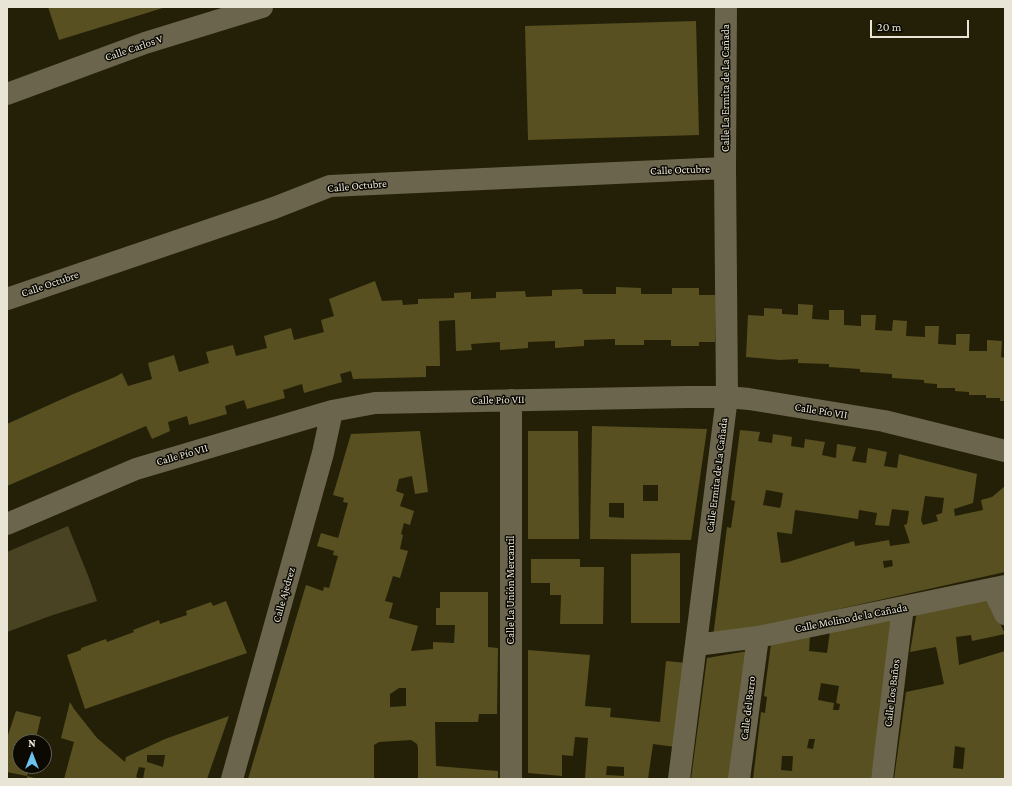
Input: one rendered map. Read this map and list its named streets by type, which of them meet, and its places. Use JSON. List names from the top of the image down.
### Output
{
  "streets": {
    "street": [
      "Calle Carlos V",
      "Calle La Ermita de La Cañada",
      "Calle Octubre",
      "Calle Pío VII",
      "Calle Ermita de La Cañada",
      "Calle La Unión Mercantil",
      "Calle Ajedrez",
      "Calle Molino de la Cañada",
      "Calle Los Baños",
      "Calle del Barro"
    ]
  },
  "crossings": [
    ["Calle La Ermita de La Cañada", "Calle Octubre"],
    ["Calle La Ermita de La Cañada", "Calle Ermita de La Cañada"],
    ["Calle Octubre", "Calle Ermita de La Cañada"],
    ["Calle Pío VII", "Calle Ermita de La Cañada"],
    ["Calle Pío VII", "Calle La Unión Mercantil"],
    ["Calle Pío VII", "Calle Ajedrez"],
    ["Calle Ermita de La Cañada", "Calle Molino de la Cañada"],
    ["Calle Molino de la Cañada", "Calle Los Baños"],
    ["Calle Molino de la Cañada", "Calle del Barro"]
  ],
  "scale_bar": "20 m",
  "north": "top"
}
